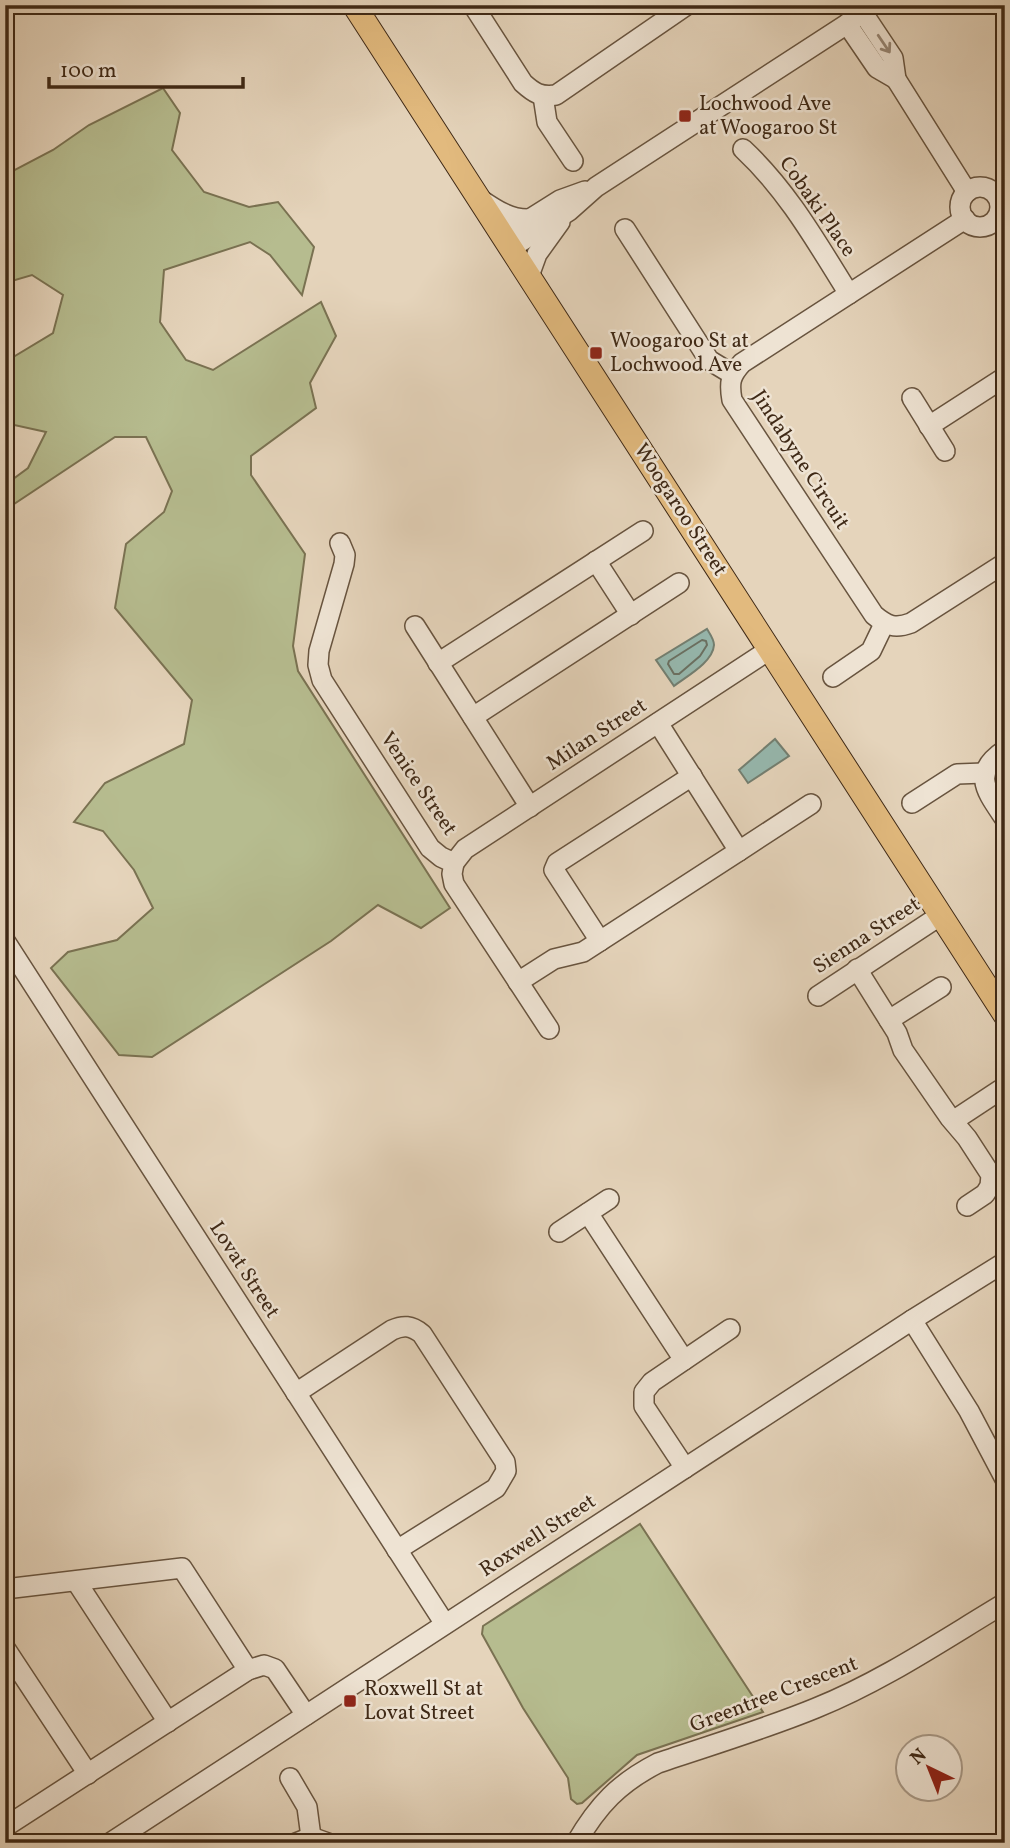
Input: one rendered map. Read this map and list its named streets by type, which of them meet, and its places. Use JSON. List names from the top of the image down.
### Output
{
  "streets": {
    "main road": ["Woogaroo Street"],
    "street": [
      "Cobaki Place",
      "Jindabyne Circuit",
      "Milan Street",
      "Venice Street",
      "Sienna Street",
      "Lovat Street",
      "Roxwell Street",
      "Greentree Crescent"
    ]
  },
  "crossings": [
    ["Cobaki Place", "Jindabyne Circuit"],
    ["Woogaroo Street", "Milan Street"],
    ["Woogaroo Street", "Sienna Street"],
    ["Milan Street", "Venice Street"],
    ["Lovat Street", "Roxwell Street"]
  ],
  "places": {
    "transit": ["Lochwood Ave at Woogaroo St", "Woogaroo St at Lochwood Ave", "Roxwell St at Lovat Street"]
  },
  "scale_bar": "100 m",
  "north": "top left"
}
